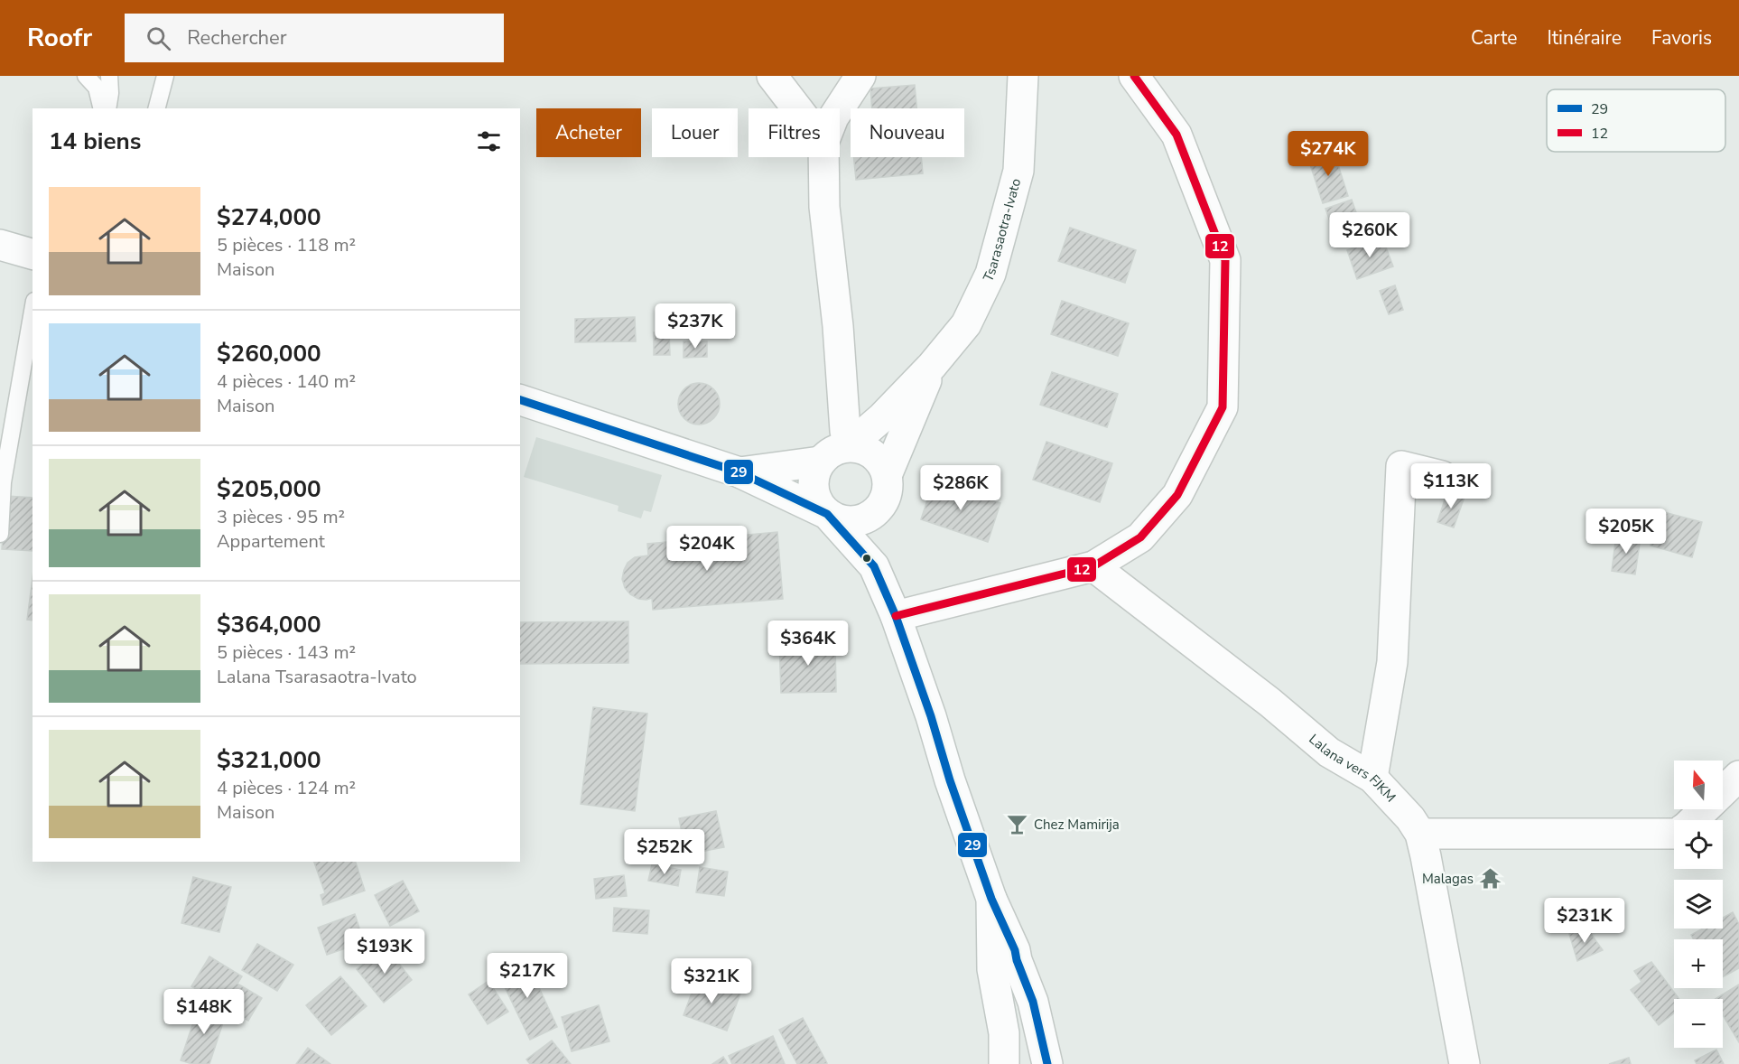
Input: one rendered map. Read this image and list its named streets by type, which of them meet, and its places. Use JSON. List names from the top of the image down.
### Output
{
  "streets": {
    "street": ["Tsarasaotra-Ivato", "Lalana vers FJKM"]
  },
  "places": {
    "bar": ["Chez Mamirija"],
    "temple": ["Malagas"]
  },
  "lines": ["transit line 12", "transit line 29"],
  "legend": ["29", "12"],
  "north": "top",
  "page": {
    "header": "Roofr",
    "search": "Rechercher",
    "nav": ["Carte", "Itinéraire", "Favoris"],
    "chip": [
      "Acheter",
      "Louer",
      "Filtres",
      "Nouveau"
    ],
    "heading": "14 biens",
    "price": [
      "$274K",
      "$260K",
      "$237K",
      "$113K",
      "$286K",
      "$205K",
      "$204K",
      "$364K",
      "$252K",
      "$231K",
      "$193K",
      "$217K",
      "$321K",
      "$148K"
    ],
    "list": [
      {
        "name": "$274,000",
        "note": "5 pièces · 118 m² · Maison"
      },
      {
        "name": "$260,000",
        "note": "4 pièces · 140 m² · Maison"
      },
      {
        "name": "$205,000",
        "note": "3 pièces · 95 m² · Appartement"
      },
      {
        "name": "$364,000",
        "note": "5 pièces · 143 m² · Lalana Tsarasaotra-Ivato"
      },
      {
        "name": "$321,000",
        "note": "4 pièces · 124 m² · Maison"
      }
    ],
    "map_buttons": ["+", "−"]
  }
}
